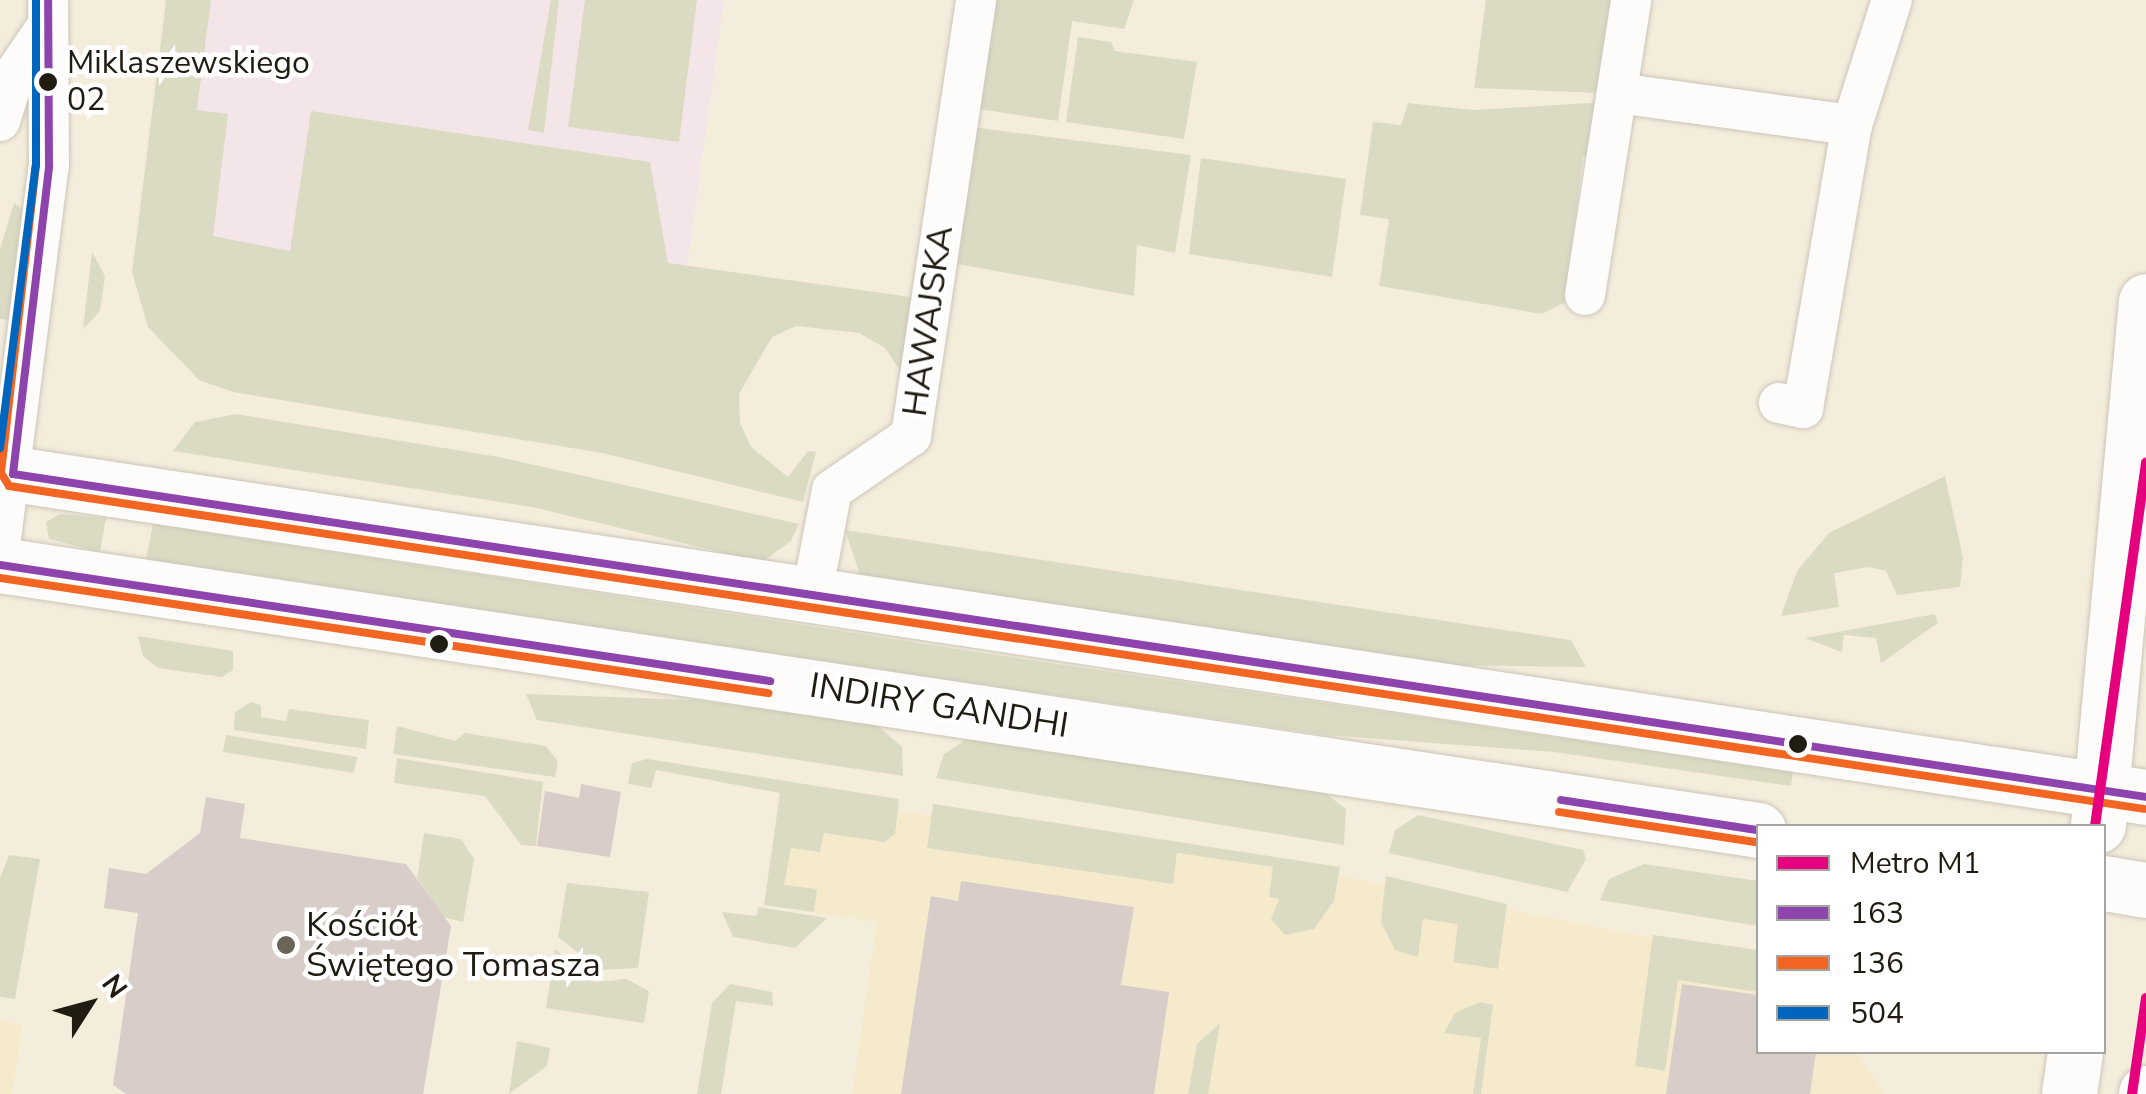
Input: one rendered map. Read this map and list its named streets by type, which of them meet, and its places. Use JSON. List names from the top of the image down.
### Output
{
  "streets": {
    "street": ["HAWAJSKA", "INDIRY GANDHI"]
  },
  "places": ["Miklaszewskiego 02", "Kościół Świętego Tomasza"],
  "lines": [
    "transit line 163",
    "transit line 136",
    "transit line 504",
    "metro line M1"
  ],
  "legend": [
    "Metro M1",
    "163",
    "136",
    "504"
  ],
  "north": "top right"
}
